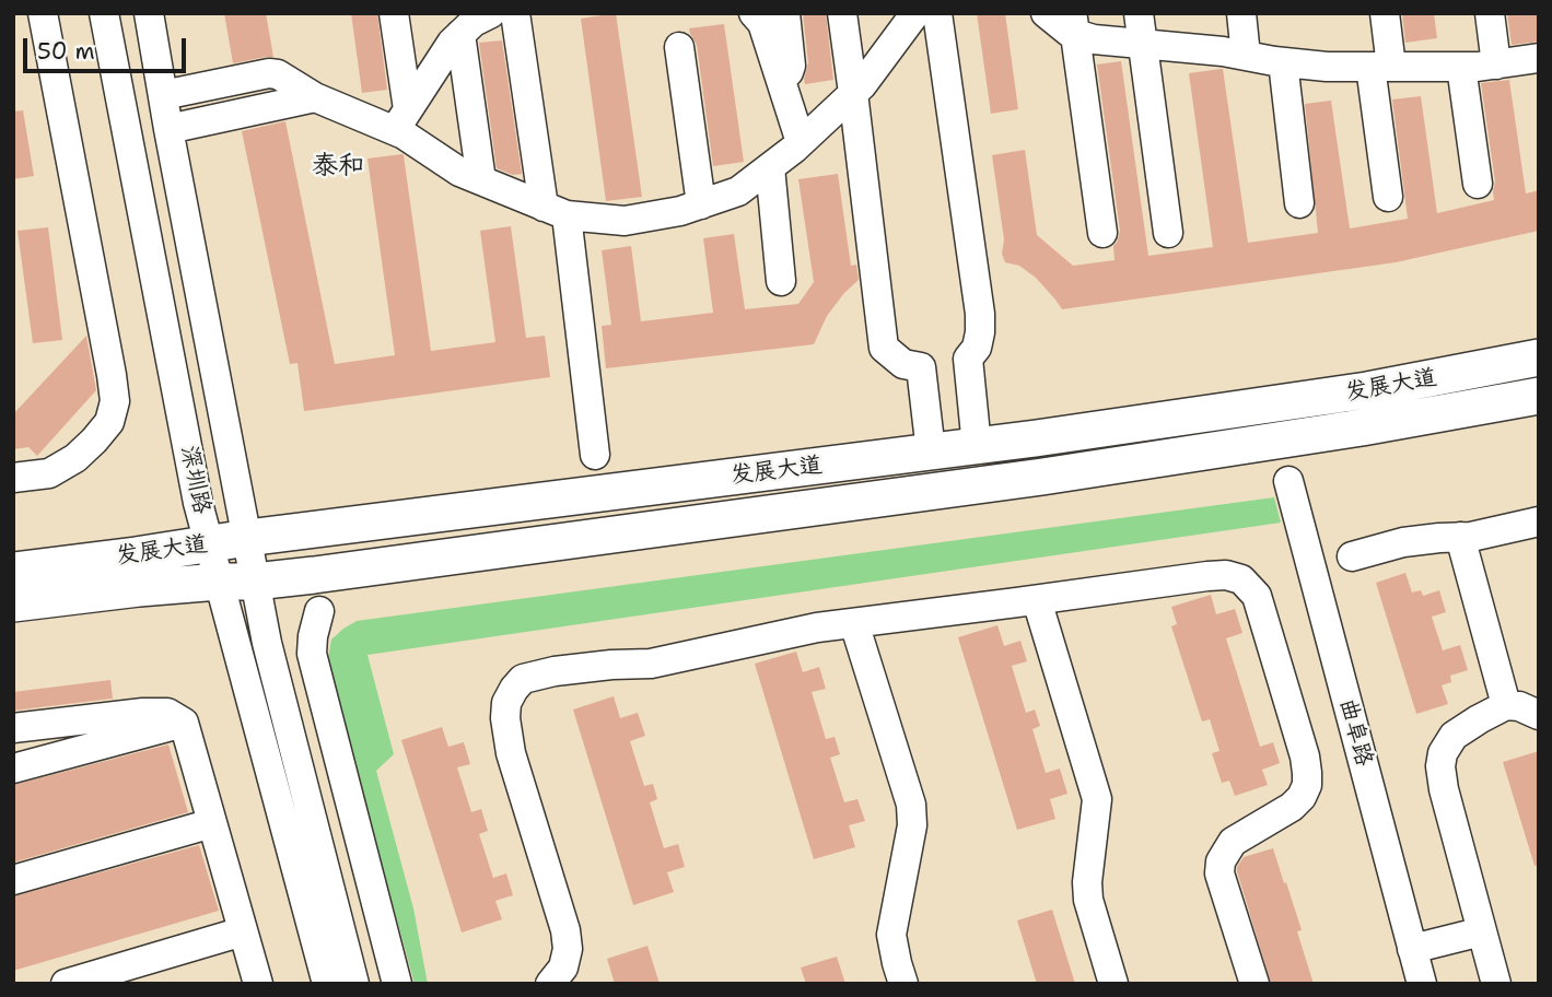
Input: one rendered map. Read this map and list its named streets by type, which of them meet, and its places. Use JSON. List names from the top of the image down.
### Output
{
  "streets": {
    "main road": ["发展大道"],
    "street": ["深圳路", "曲阜路"]
  },
  "crossings": [
    ["发展大道", "深圳路"]
  ],
  "districts": ["泰和"],
  "scale_bar": "50 m"
}
